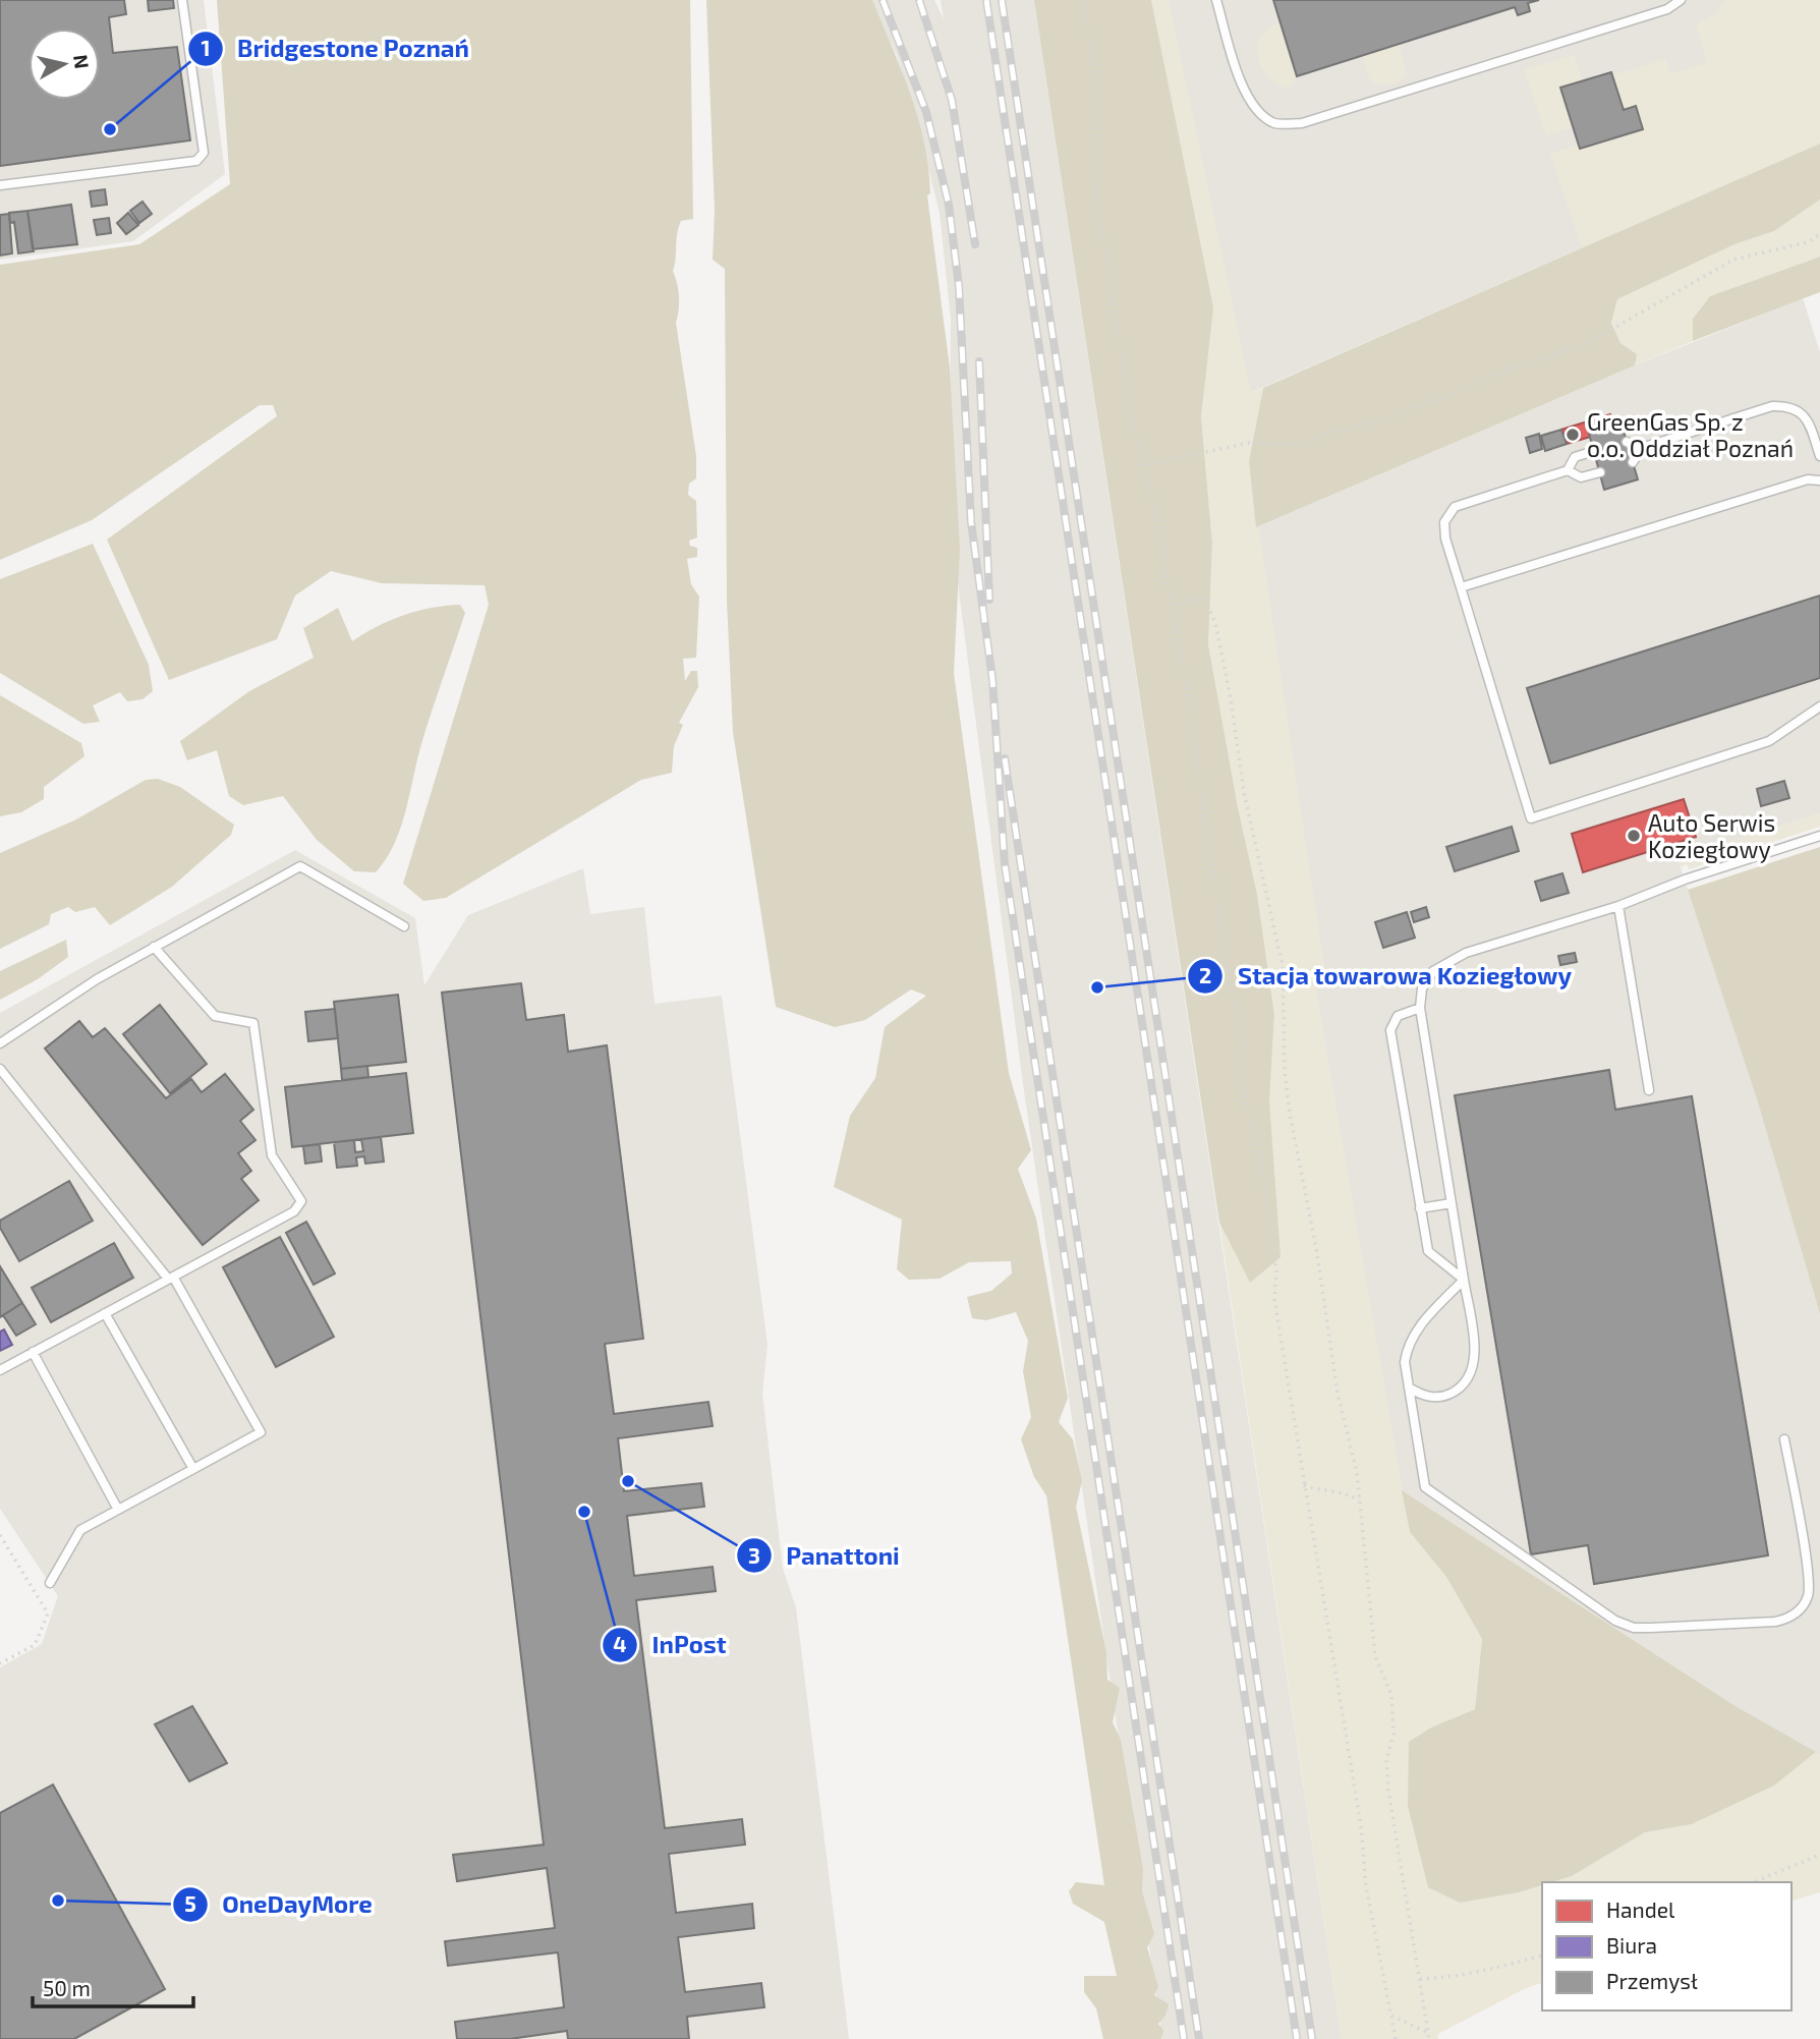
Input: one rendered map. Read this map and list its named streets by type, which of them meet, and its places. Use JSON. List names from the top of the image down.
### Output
{
  "places": [
    "Bridgestone Poznań",
    "GreenGas Sp. z o.o. Oddział Poznań",
    "Auto Serwis Koziegłowy",
    "Stacja towarowa Koziegłowy",
    "Panattoni",
    "InPost",
    "OneDayMore"
  ],
  "legend": ["Handel", "Biura", "Przemysł"],
  "scale_bar": "50 m",
  "north": "right"
}
